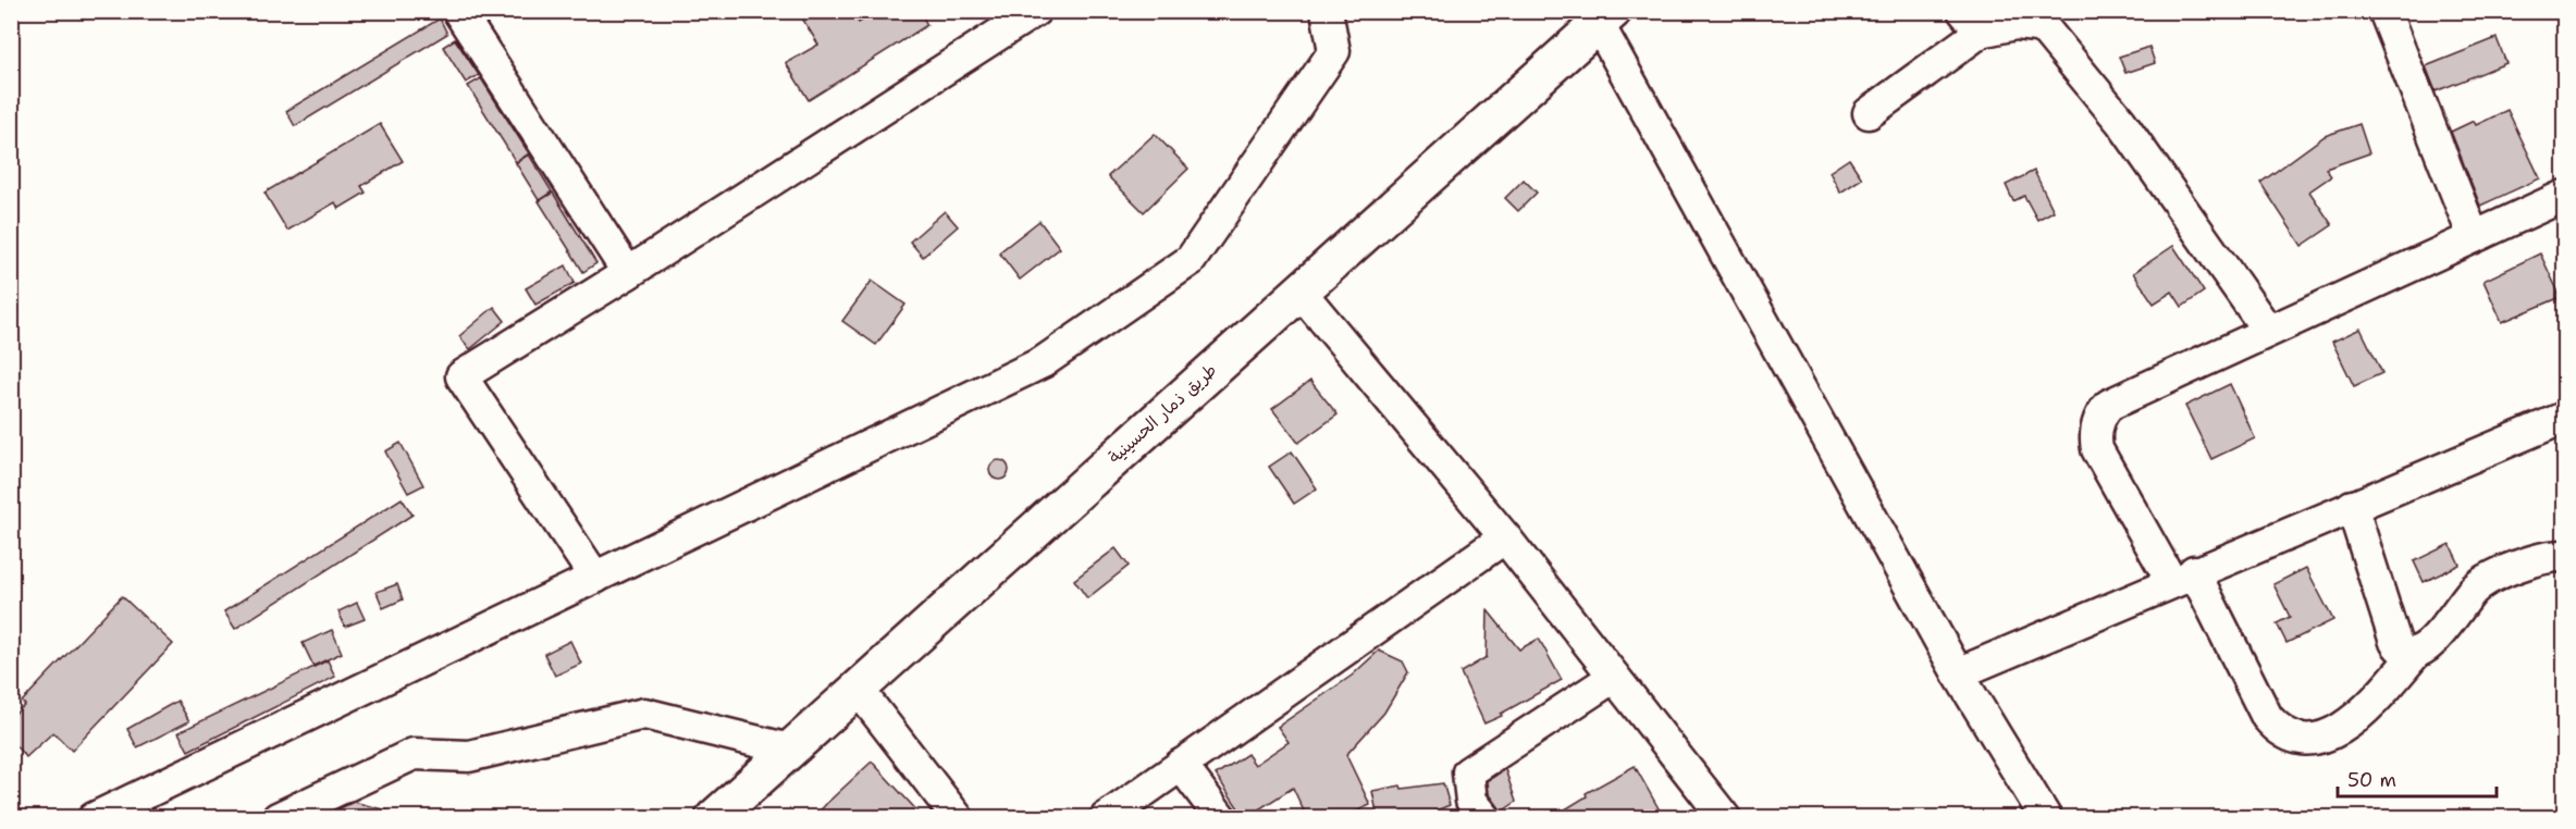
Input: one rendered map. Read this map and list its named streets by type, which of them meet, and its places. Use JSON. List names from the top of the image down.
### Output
{
  "streets": {
    "main road": ["طريق ذمار الحسينية"]
  },
  "scale_bar": "50 m"
}
